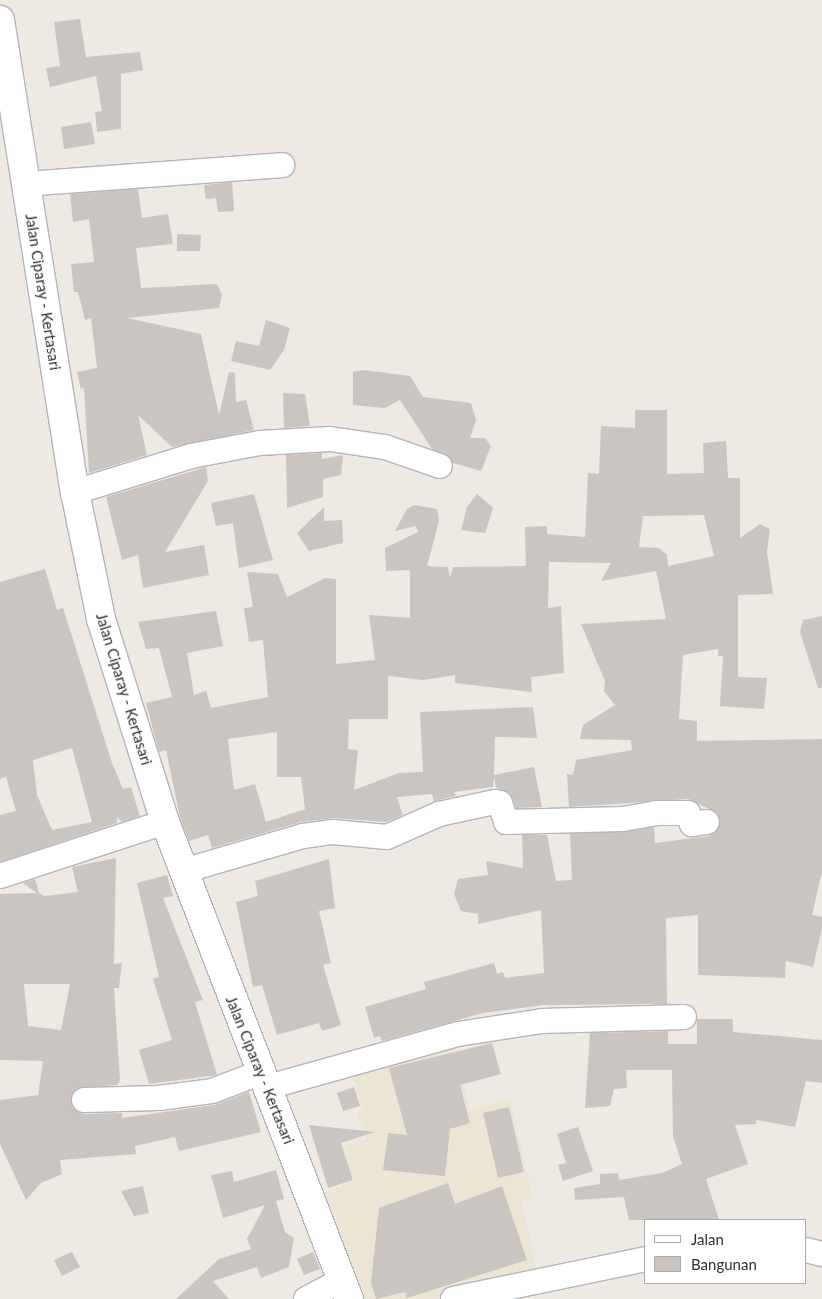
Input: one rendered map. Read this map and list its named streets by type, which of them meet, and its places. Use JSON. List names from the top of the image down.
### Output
{
  "streets": {
    "main road": ["Jalan Ciparay - Kertasari"]
  },
  "legend": ["Jalan", "Bangunan"]
}
